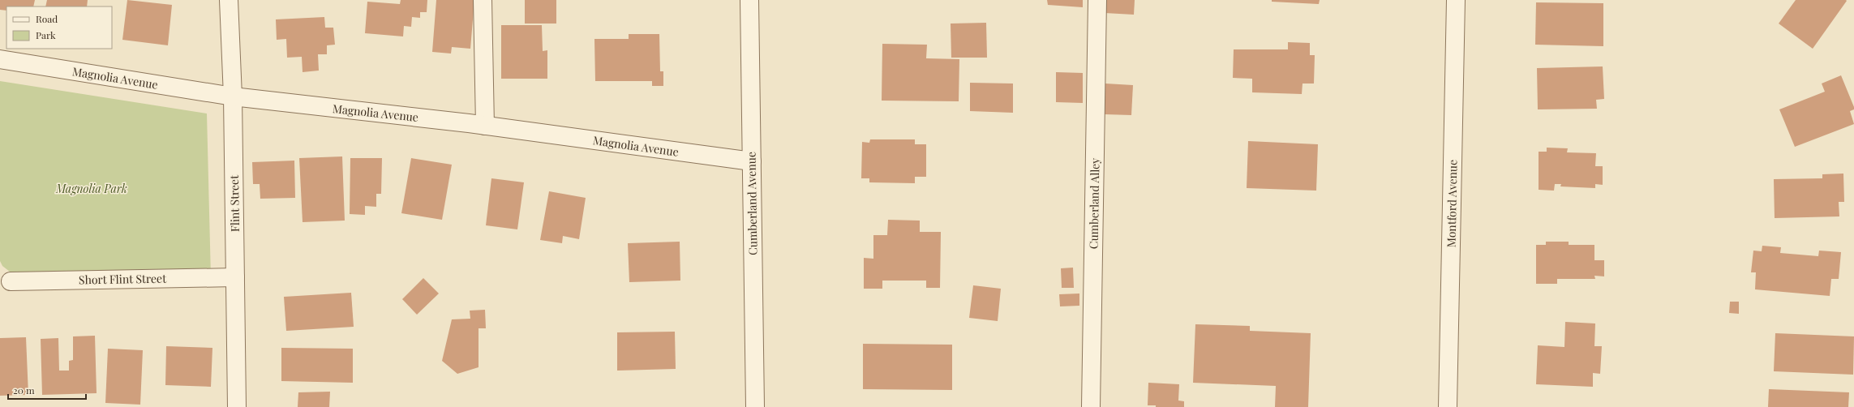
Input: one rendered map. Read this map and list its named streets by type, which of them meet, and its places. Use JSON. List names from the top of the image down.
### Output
{
  "streets": {
    "street": [
      "Magnolia Avenue",
      "Flint Street",
      "Cumberland Avenue",
      "Cumberland Alley",
      "Montford Avenue",
      "Short Flint Street"
    ]
  },
  "crossings": [
    ["Magnolia Avenue", "Flint Street"],
    ["Magnolia Avenue", "Cumberland Avenue"],
    ["Flint Street", "Short Flint Street"]
  ],
  "parks": ["Magnolia Park"],
  "legend": ["Road", "Park"],
  "scale_bar": "20 m"
}
